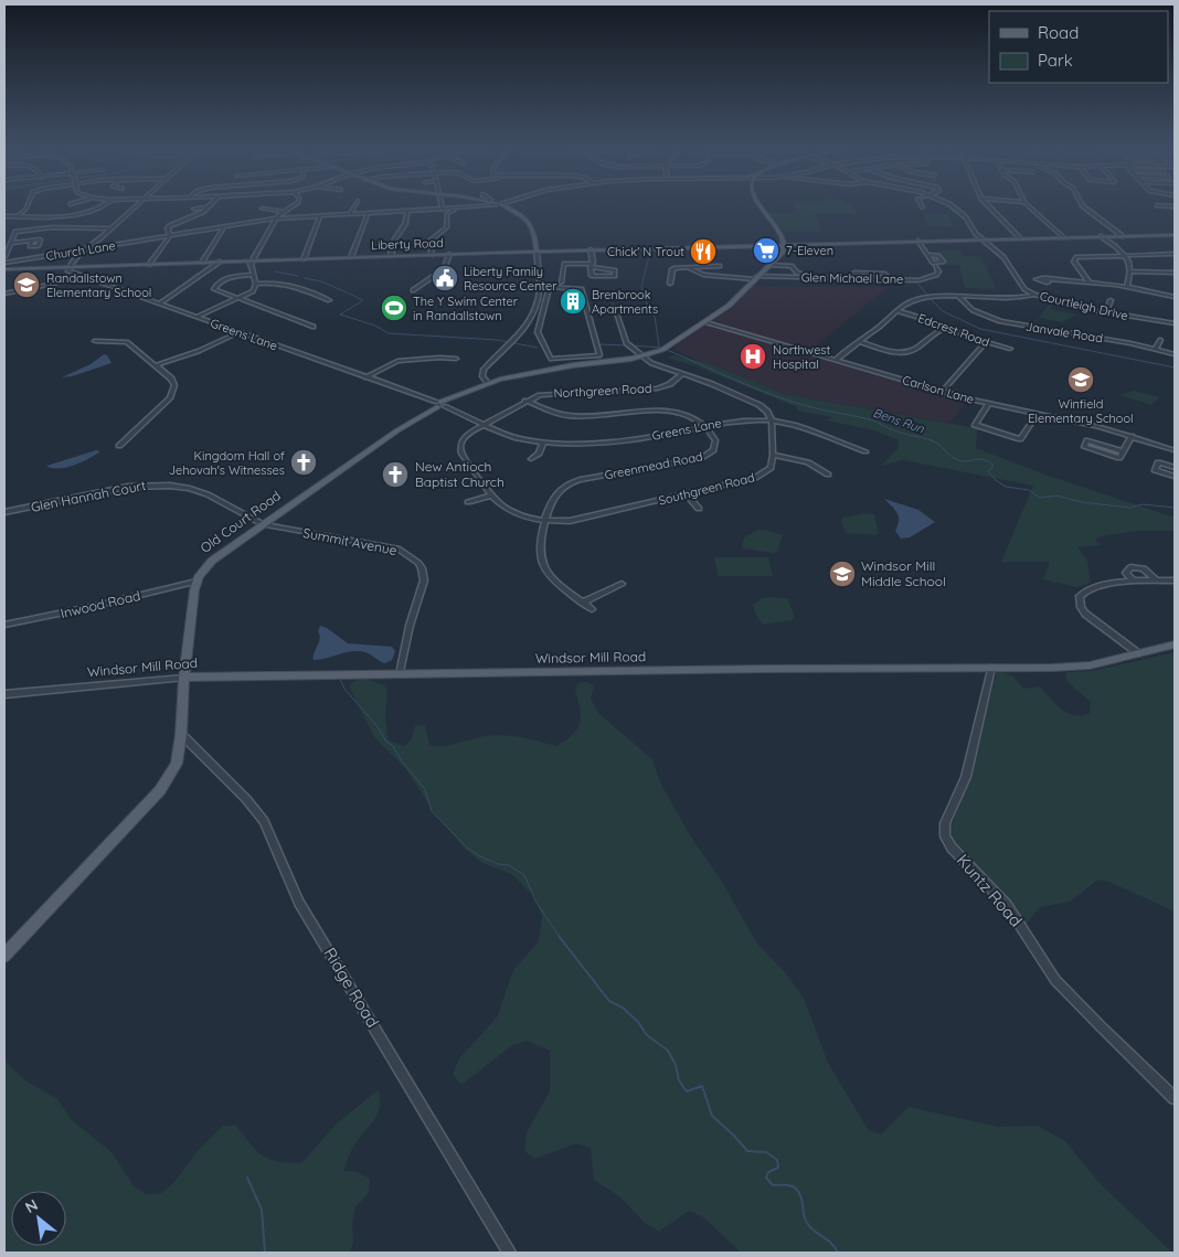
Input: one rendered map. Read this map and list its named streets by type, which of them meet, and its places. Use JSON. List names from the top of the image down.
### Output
{
  "streets": {
    "main road": ["Liberty Road", "Old Court Road", "Windsor Mill Road"],
    "street": [
      "Church Lane",
      "Glen Michael Lane",
      "Courtleigh Drive",
      "Edcrest Road",
      "Janvale Road",
      "Greens Lane",
      "Carlson Lane",
      "Northgreen Road",
      "Greenmead Road",
      "Southgreen Road",
      "Glen Hannah Court",
      "Summit Avenue",
      "Inwood Road",
      "Kuntz Road",
      "Ridge Road"
    ]
  },
  "crossings": [
    ["Liberty Road", "Courtleigh Drive"],
    ["Liberty Road", "Greens Lane"],
    ["Liberty Road", "Old Court Road"],
    ["Glen Michael Lane", "Old Court Road"],
    ["Greens Lane", "Northgreen Road"],
    ["Greens Lane", "Greenmead Road"],
    ["Greens Lane", "Old Court Road"],
    ["Carlson Lane", "Old Court Road"],
    ["Northgreen Road", "Greenmead Road"],
    ["Northgreen Road", "Southgreen Road"],
    ["Greenmead Road", "Southgreen Road"],
    ["Glen Hannah Court", "Old Court Road"],
    ["Glen Hannah Court", "Summit Avenue"],
    ["Old Court Road", "Summit Avenue"],
    ["Old Court Road", "Inwood Road"],
    ["Summit Avenue", "Windsor Mill Road"],
    ["Windsor Mill Road", "Kuntz Road"]
  ],
  "water": ["Bens Run"],
  "places": {
    "supermarket": ["7-Eleven"],
    "restaurant": ["Chick' N Trout"],
    "public building": ["Liberty Family Resource Center"],
    "school or university": ["Randallstown Elementary School", "Winfield Elementary School", "Windsor Mill Middle School"],
    "building": ["Brenbrook Apartments"],
    "sports": ["The Y Swim Center in Randallstown"],
    "hospital": ["Northwest Hospital"],
    "church": ["Kingdom Hall of Jehovah's Witnesses", "New Antioch Baptist Church"]
  },
  "legend": ["Road", "Park"],
  "north": "top left"
}
